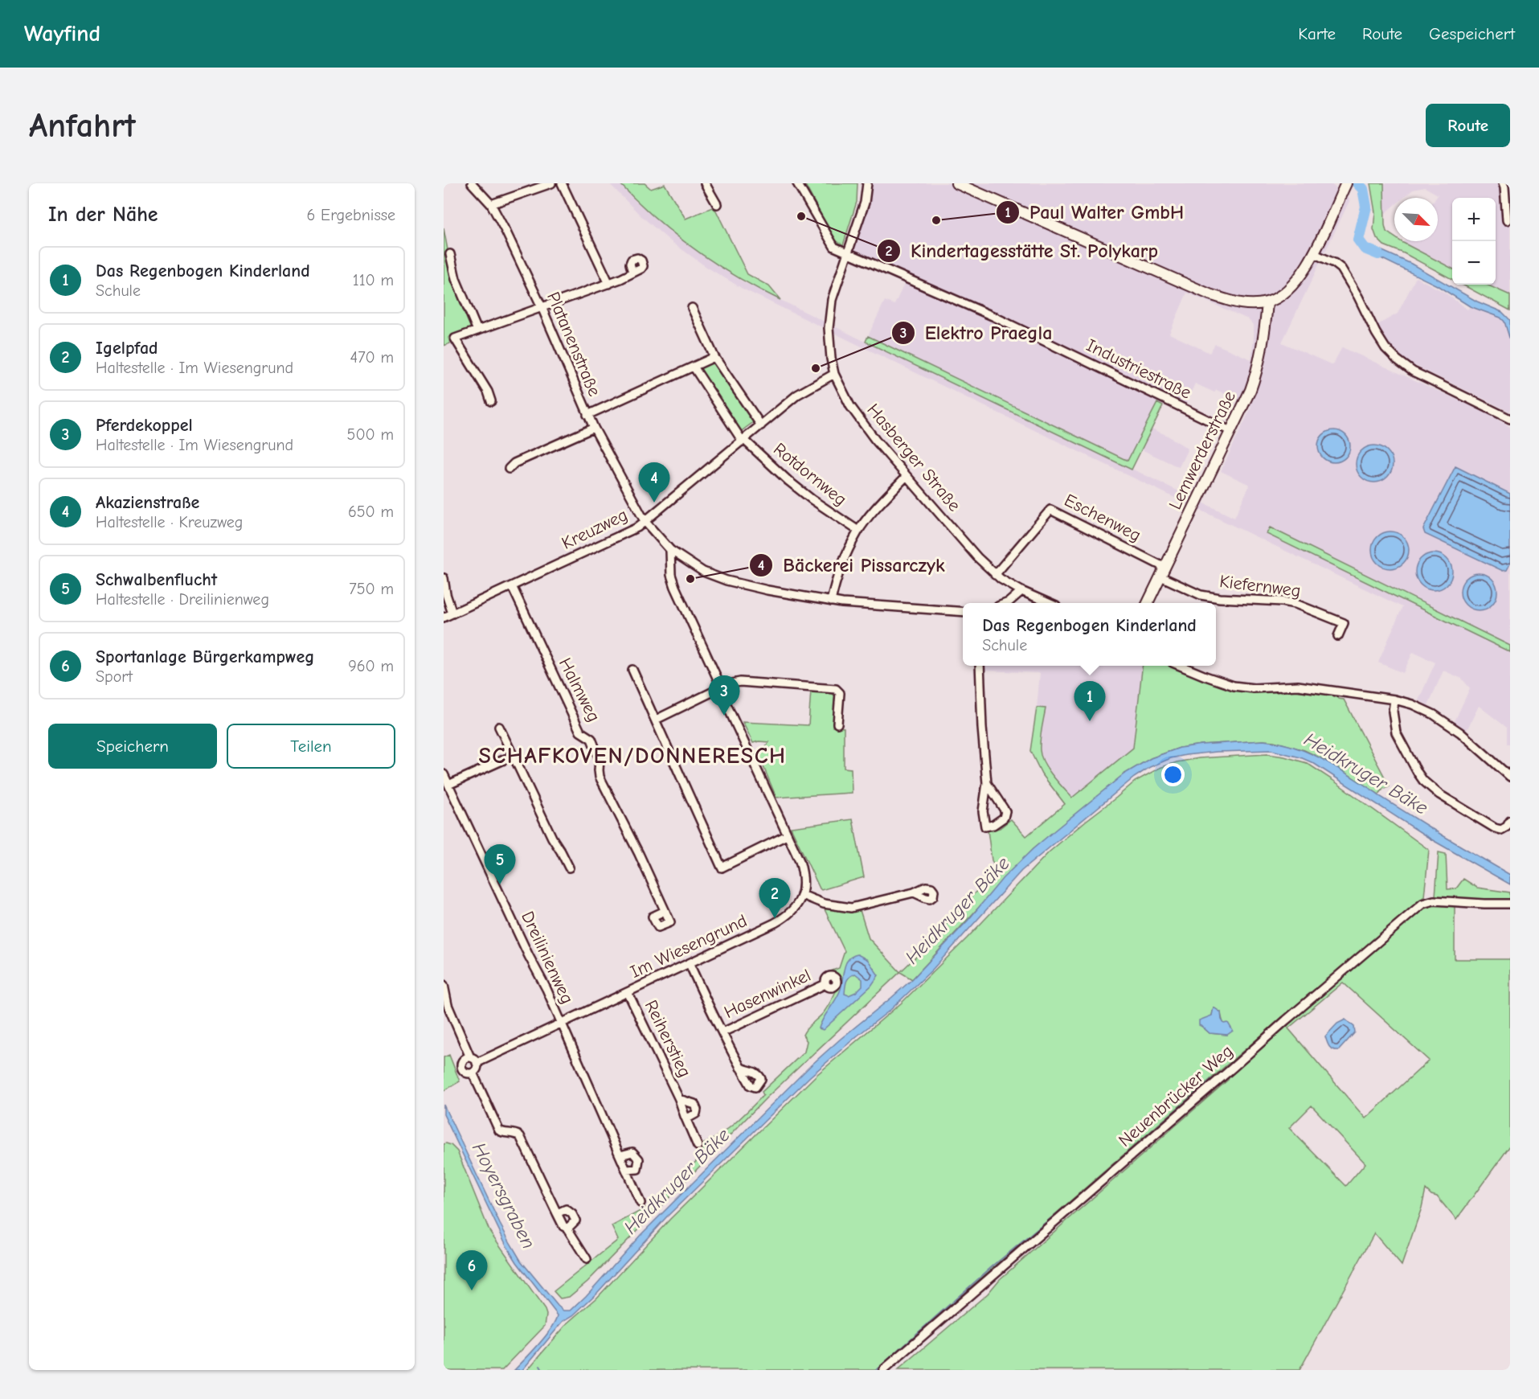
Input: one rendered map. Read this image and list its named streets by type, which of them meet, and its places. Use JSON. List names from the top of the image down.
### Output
{
  "streets": {
    "street": [
      "Platanenstraße",
      "Industriestraße",
      "Lemwerderstraße",
      "Hasberger Straße",
      "Rotdornweg",
      "Eschenweg",
      "Kreuzweg",
      "Kiefernweg",
      "Halmweg",
      "Im Wiesengrund",
      "Dreilinienweg",
      "Hasenwinkel",
      "Reiherstieg",
      "Neuenbrücker Weg"
    ]
  },
  "crossings": [
    ["Platanenstraße", "Kreuzweg"],
    ["Industriestraße", "Lemwerderstraße"],
    ["Industriestraße", "Hasberger Straße"],
    ["Lemwerderstraße", "Eschenweg"],
    ["Lemwerderstraße", "Kiefernweg"],
    ["Hasberger Straße", "Eschenweg"],
    ["Hasberger Straße", "Kreuzweg"],
    ["Rotdornweg", "Kreuzweg"],
    ["Kreuzweg", "Halmweg"],
    ["Im Wiesengrund", "Dreilinienweg"],
    ["Im Wiesengrund", "Reiherstieg"]
  ],
  "districts": ["SCHAFKOVEN/DONNERESCH"],
  "water": ["Heidkruger Bäke", "Hoyersgraben"],
  "places": [
    "Kindertagesstätte St. Polykarp",
    "Paul Walter GmbH",
    "Elektro Praegla",
    "Bäckerei Pissarczyk"
  ],
  "north": "bottom right",
  "page": {
    "header": "Wayfind",
    "nav": ["Karte", "Route", "Gespeichert"],
    "buttons": [
      "Route",
      ["Speichern", "Teilen"]
    ],
    "title": "Anfahrt",
    "heading": ["In der Nähe", "6 Ergebnisse"],
    "map_buttons": ["+", "−"],
    "list": [
      {
        "mark": "1",
        "name": "Das Regenbogen Kinderland",
        "note": "Schule",
        "value": "110 m"
      },
      {
        "mark": "2",
        "name": "Igelpfad",
        "note": "Haltestelle · Im Wiesengrund",
        "value": "470 m"
      },
      {
        "mark": "3",
        "name": "Pferdekoppel",
        "note": "Haltestelle · Im Wiesengrund",
        "value": "500 m"
      },
      {
        "mark": "4",
        "name": "Akazienstraße",
        "note": "Haltestelle · Kreuzweg",
        "value": "650 m"
      },
      {
        "mark": "5",
        "name": "Schwalbenflucht",
        "note": "Haltestelle · Dreilinienweg",
        "value": "750 m"
      },
      {
        "mark": "6",
        "name": "Sportanlage Bürgerkampweg",
        "note": "Sport",
        "value": "960 m"
      }
    ],
    "pins": [
      "4",
      "3",
      "1",
      "5",
      "2",
      "6"
    ],
    "popup": ["Das Regenbogen Kinderland", "Schule"]
  }
}
